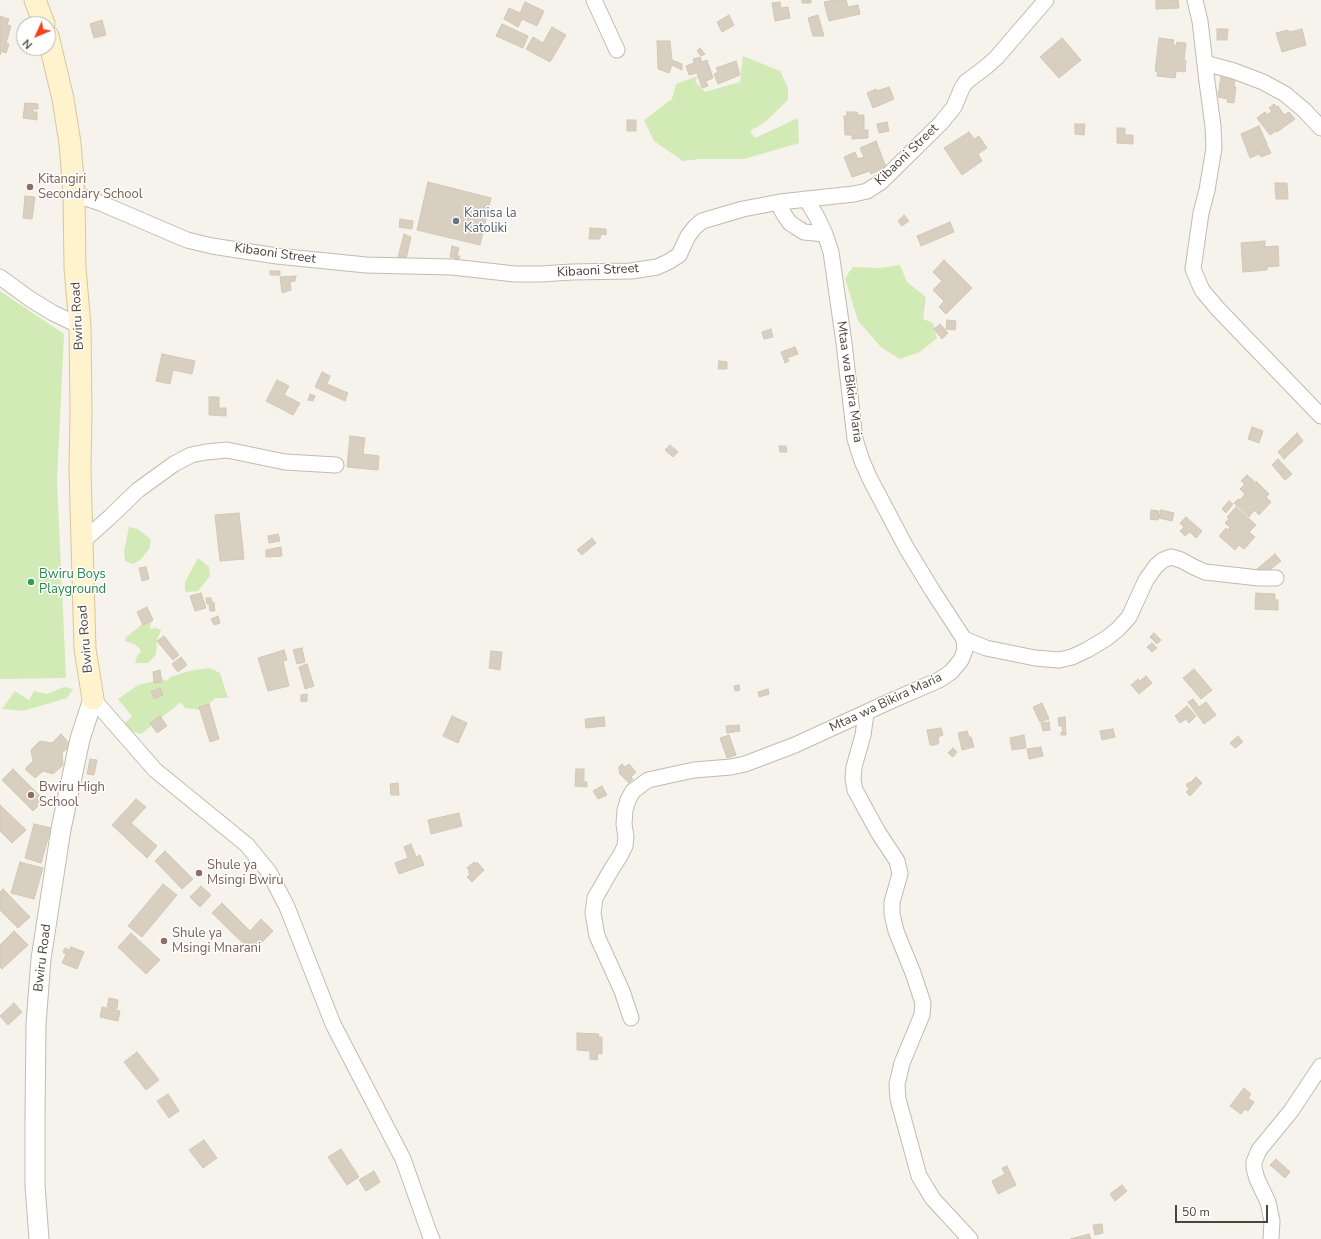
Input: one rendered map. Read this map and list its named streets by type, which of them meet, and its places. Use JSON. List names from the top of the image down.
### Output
{
  "streets": {
    "main road": ["Bwiru Road"],
    "street": ["Kibaoni Street", "Mtaa wa Bikira Maria"]
  },
  "crossings": [
    ["Kibaoni Street", "Bwiru Road"],
    ["Kibaoni Street", "Mtaa wa Bikira Maria"]
  ],
  "places": [
    "Kitangiri Secondary School",
    "Kanisa la Katoliki",
    "Bwiru Boys Playground",
    "Bwiru High School",
    "Shule ya Msingi Bwiru",
    "Shule ya Msingi Mnarani"
  ],
  "scale_bar": "50 m",
  "north": "bottom left"
}
